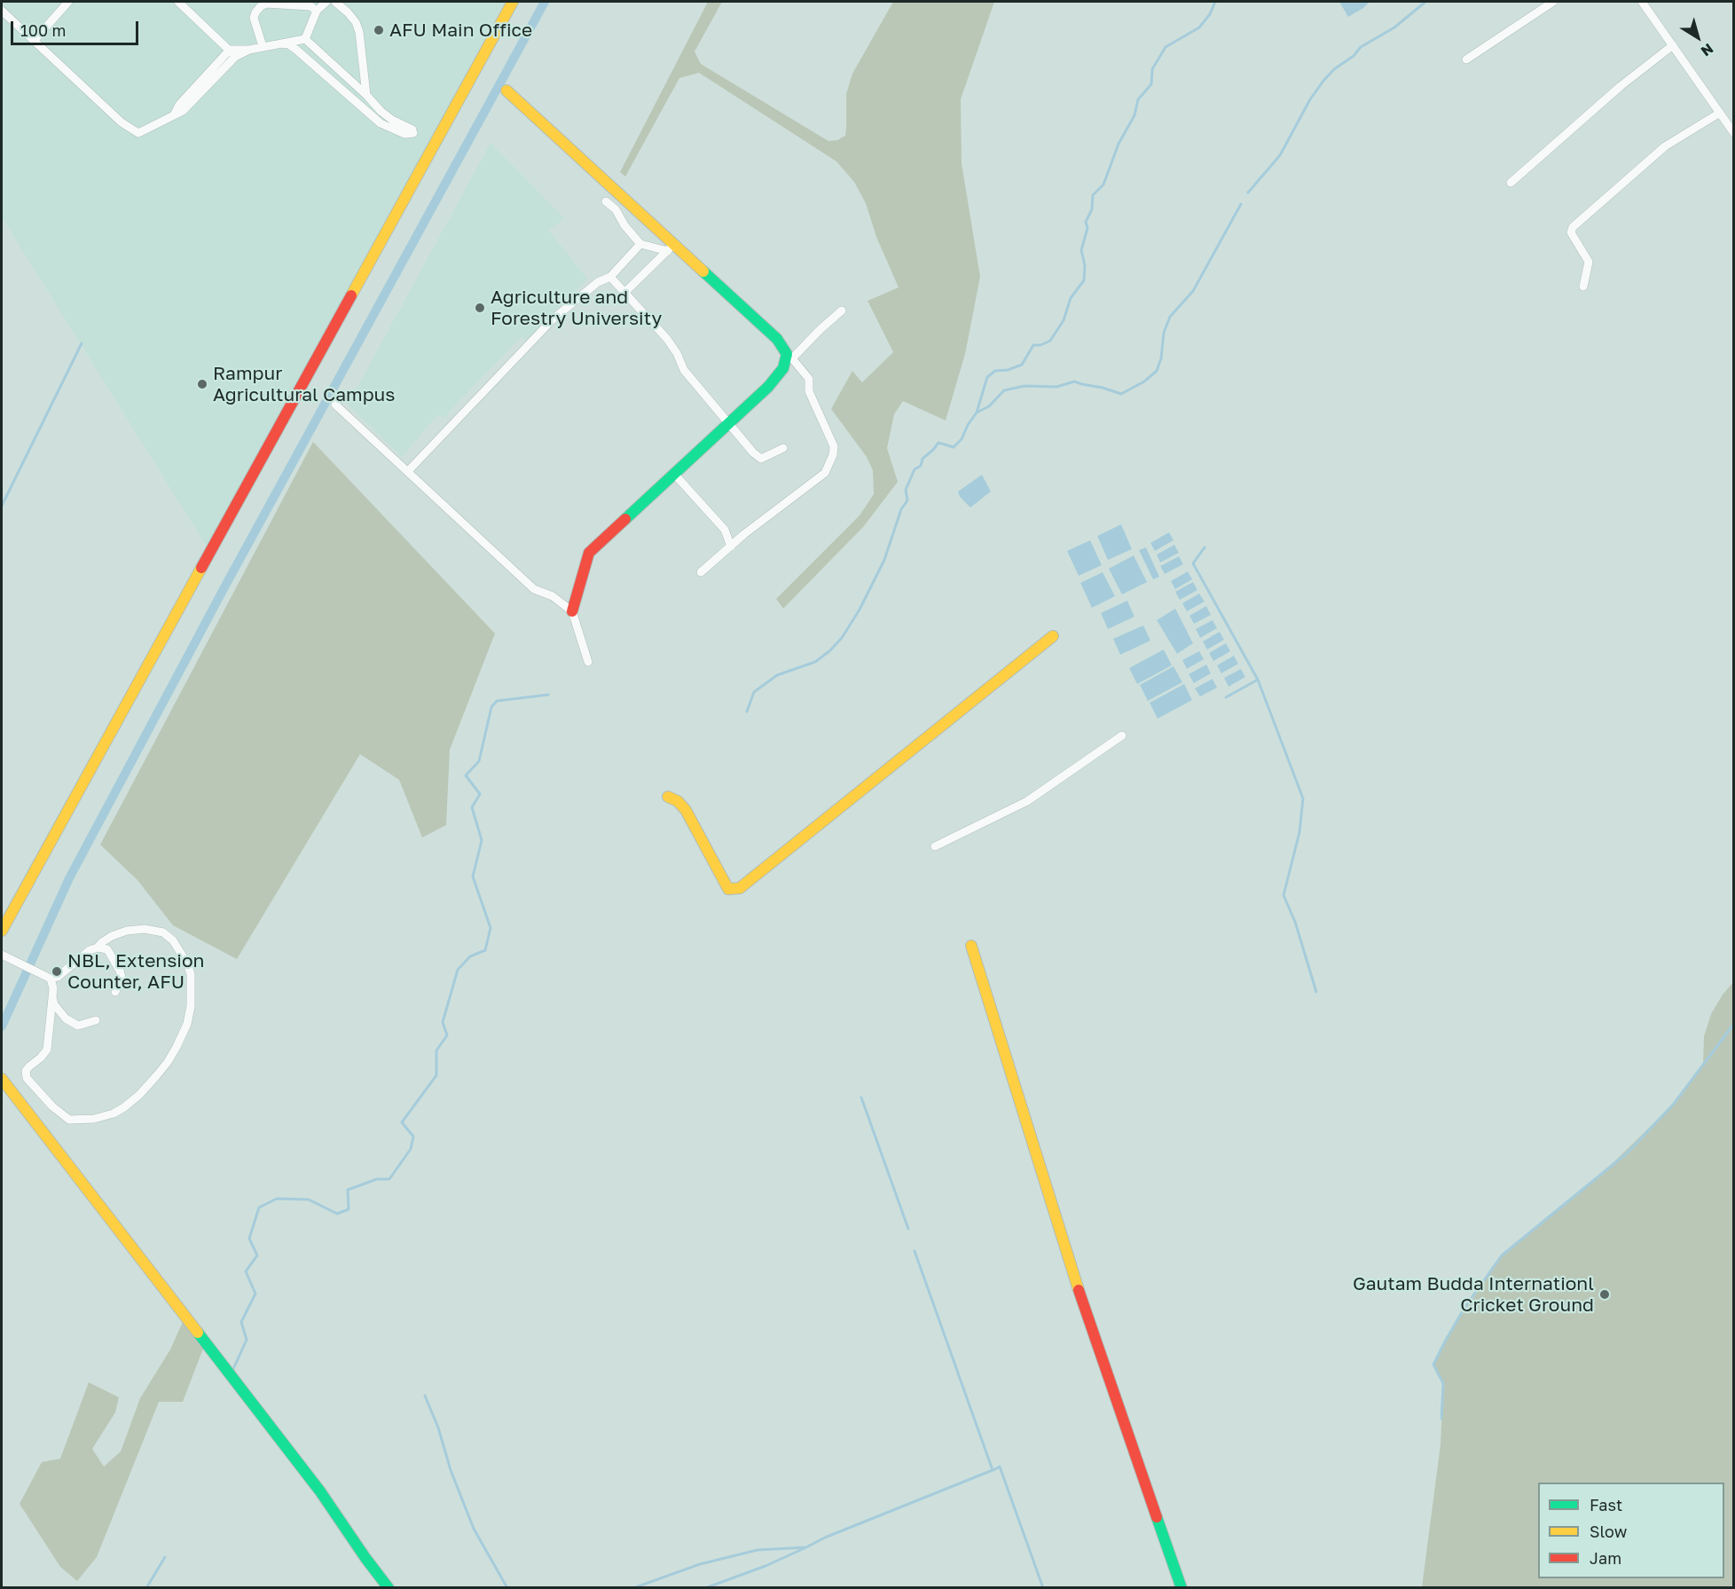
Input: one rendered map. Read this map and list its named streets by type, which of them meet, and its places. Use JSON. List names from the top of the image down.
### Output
{
  "places": [
    "AFU Main Office",
    "Agriculture and Forestry University",
    "Rampur Agricultural Campus",
    "NBL, Extension Counter, AFU",
    "Gautam Budda Internationl Cricket Ground"
  ],
  "legend": ["Fast", "Slow", "Jam"],
  "scale_bar": "100 m",
  "north": "bottom right"
}
